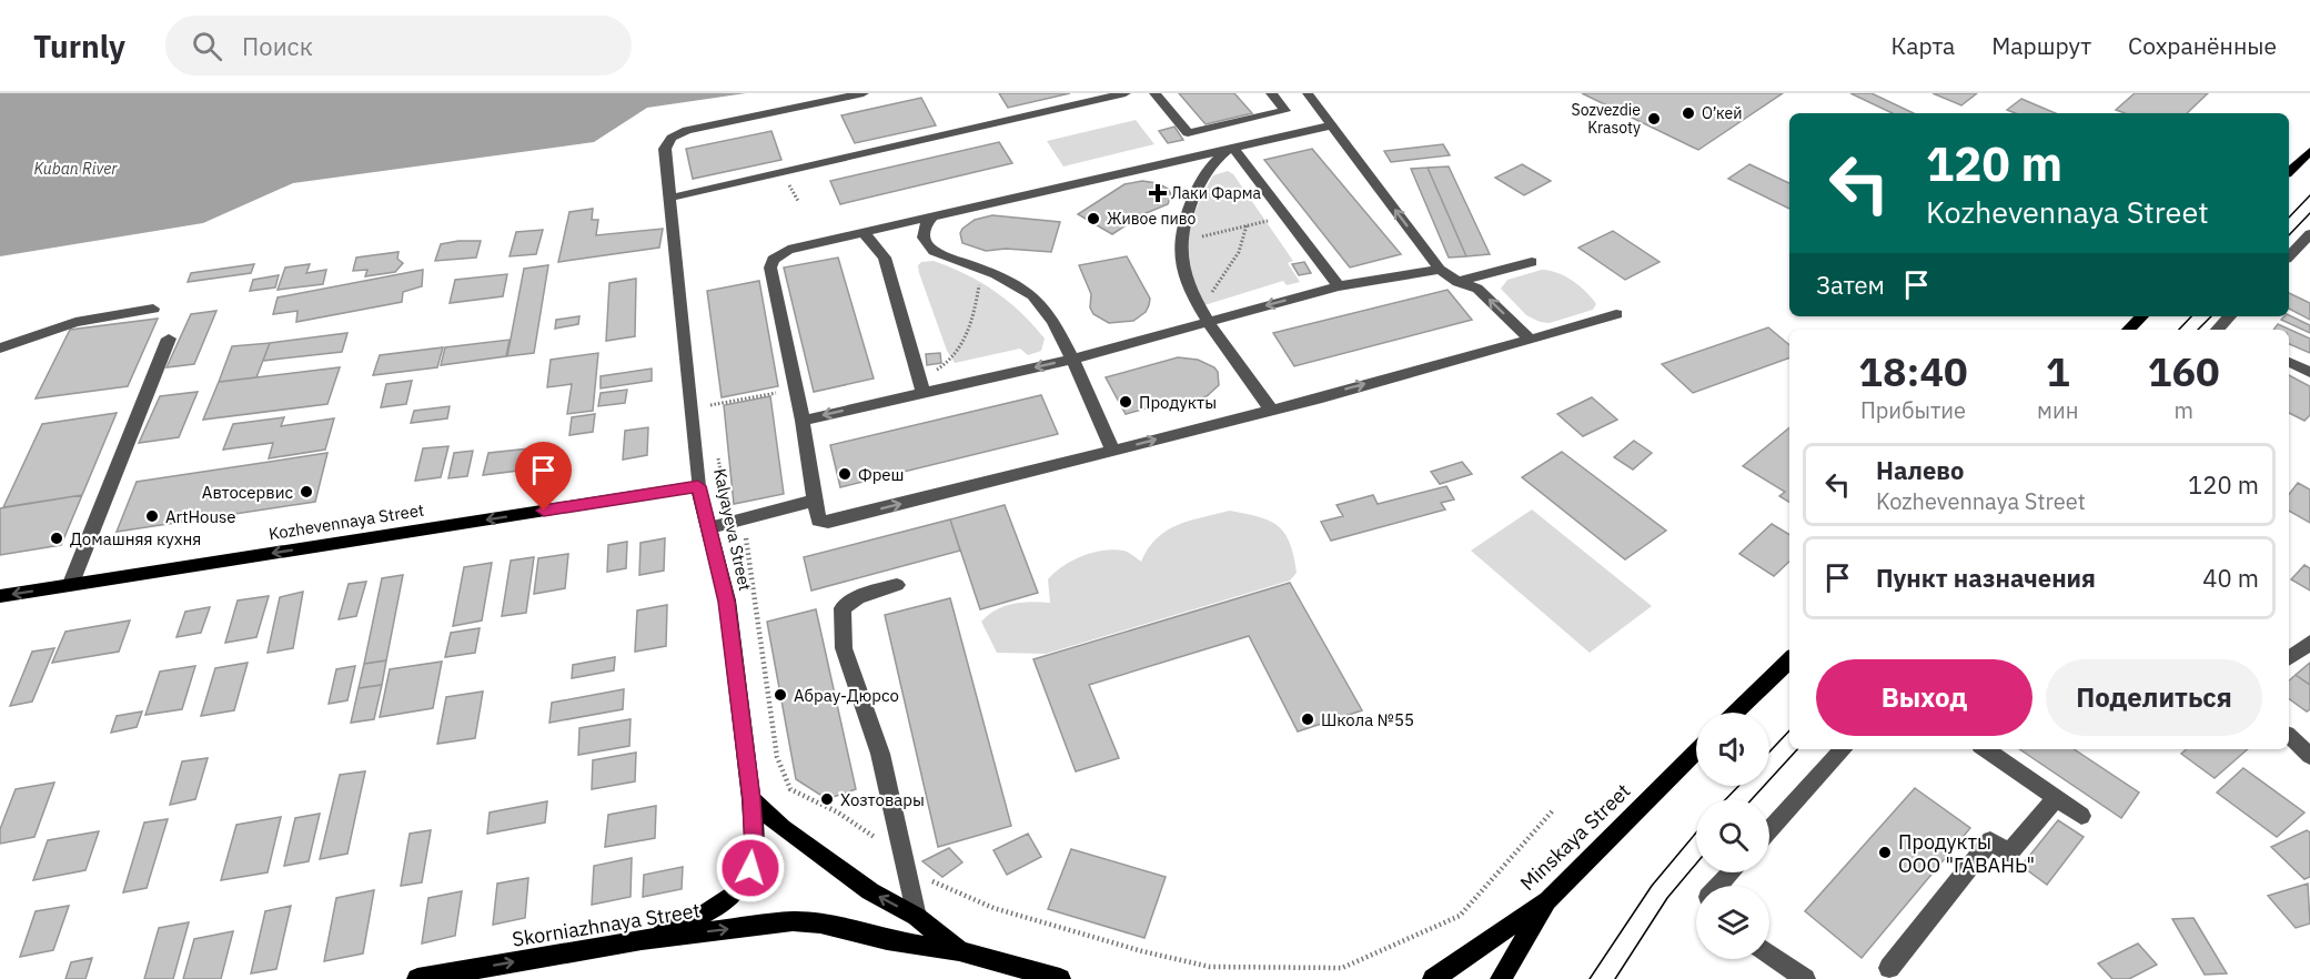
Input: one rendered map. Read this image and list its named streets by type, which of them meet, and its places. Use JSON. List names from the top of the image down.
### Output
{
  "streets": {
    "main road": [
      "Kozhevennaya Street",
      "Kalyayeva Street",
      "Minskaya Street",
      "Skorniazhnaya Street"
    ]
  },
  "crossings": [
    ["Kozhevennaya Street", "Kalyayeva Street"],
    ["Kalyayeva Street", "Skorniazhnaya Street"]
  ],
  "one_way": ["Kozhevennaya Street", "Skorniazhnaya Street"],
  "water": ["Kuban River"],
  "places": {
    "other": [
      "О’кей",
      "Sozvezdie Krasoty",
      "Живое пиво",
      "Продукты",
      "Фреш",
      "Автосервис",
      "ArtHouse",
      "Домашняя кухня",
      "Абрау-Дюрсо",
      "Школа №55",
      "Хозтовары",
      "Продукты ООО \"ГАВАНЬ\""
    ],
    "health": ["Лаки Фарма"]
  },
  "page": {
    "header": "Turnly",
    "search": "Поиск",
    "nav": ["Карта", "Маршрут", "Сохранённые"],
    "turn": ["120 m", "Kozhevennaya Street"],
    "then": "Затем",
    "eta": [
      "18:40",
      "Прибытие",
      "1",
      "мин",
      "160",
      "m"
    ],
    "list": [
      {
        "name": "Налево",
        "note": "Kozhevennaya Street",
        "value": "120 m"
      },
      {
        "name": "Пункт назначения",
        "value": "40 m"
      }
    ],
    "buttons": ["Выход", "Поделиться"]
  }
}
